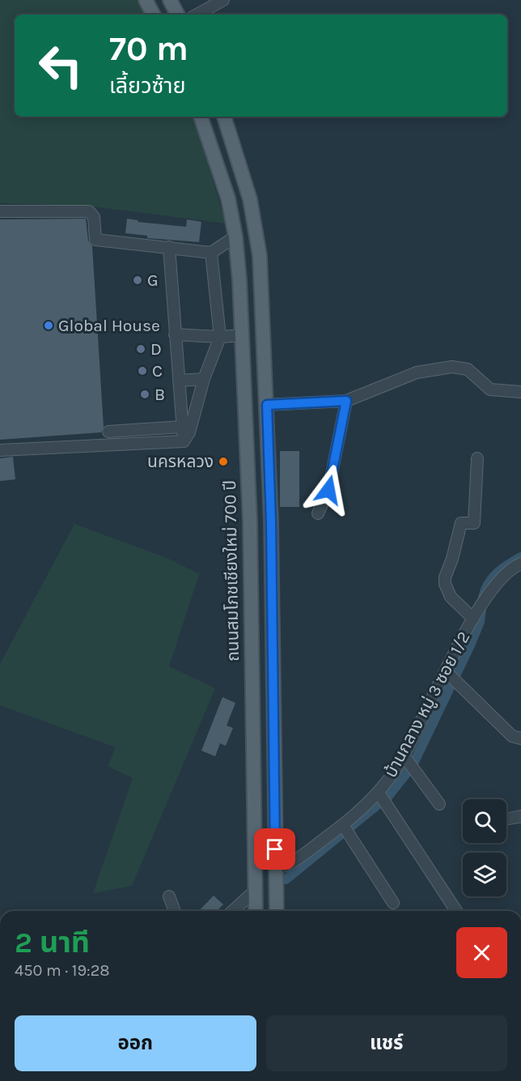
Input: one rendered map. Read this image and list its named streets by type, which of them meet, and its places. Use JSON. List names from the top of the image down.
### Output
{
  "streets": {
    "main road": ["ถนนสมโภชเชียงใหม่ 700 ปี"],
    "street": ["บ้านกลาง หมู่ 3 ซอย 1/2"]
  },
  "places": [
    "G",
    "Global House",
    "D",
    "C",
    "B",
    "นครหลวง"
  ],
  "page": {
    "turn": ["70 m", "เลี้ยวซ้าย"],
    "heading": ["2 นาที", "450 m · 19:28"],
    "buttons": ["ออก", "แชร์"]
  }
}
